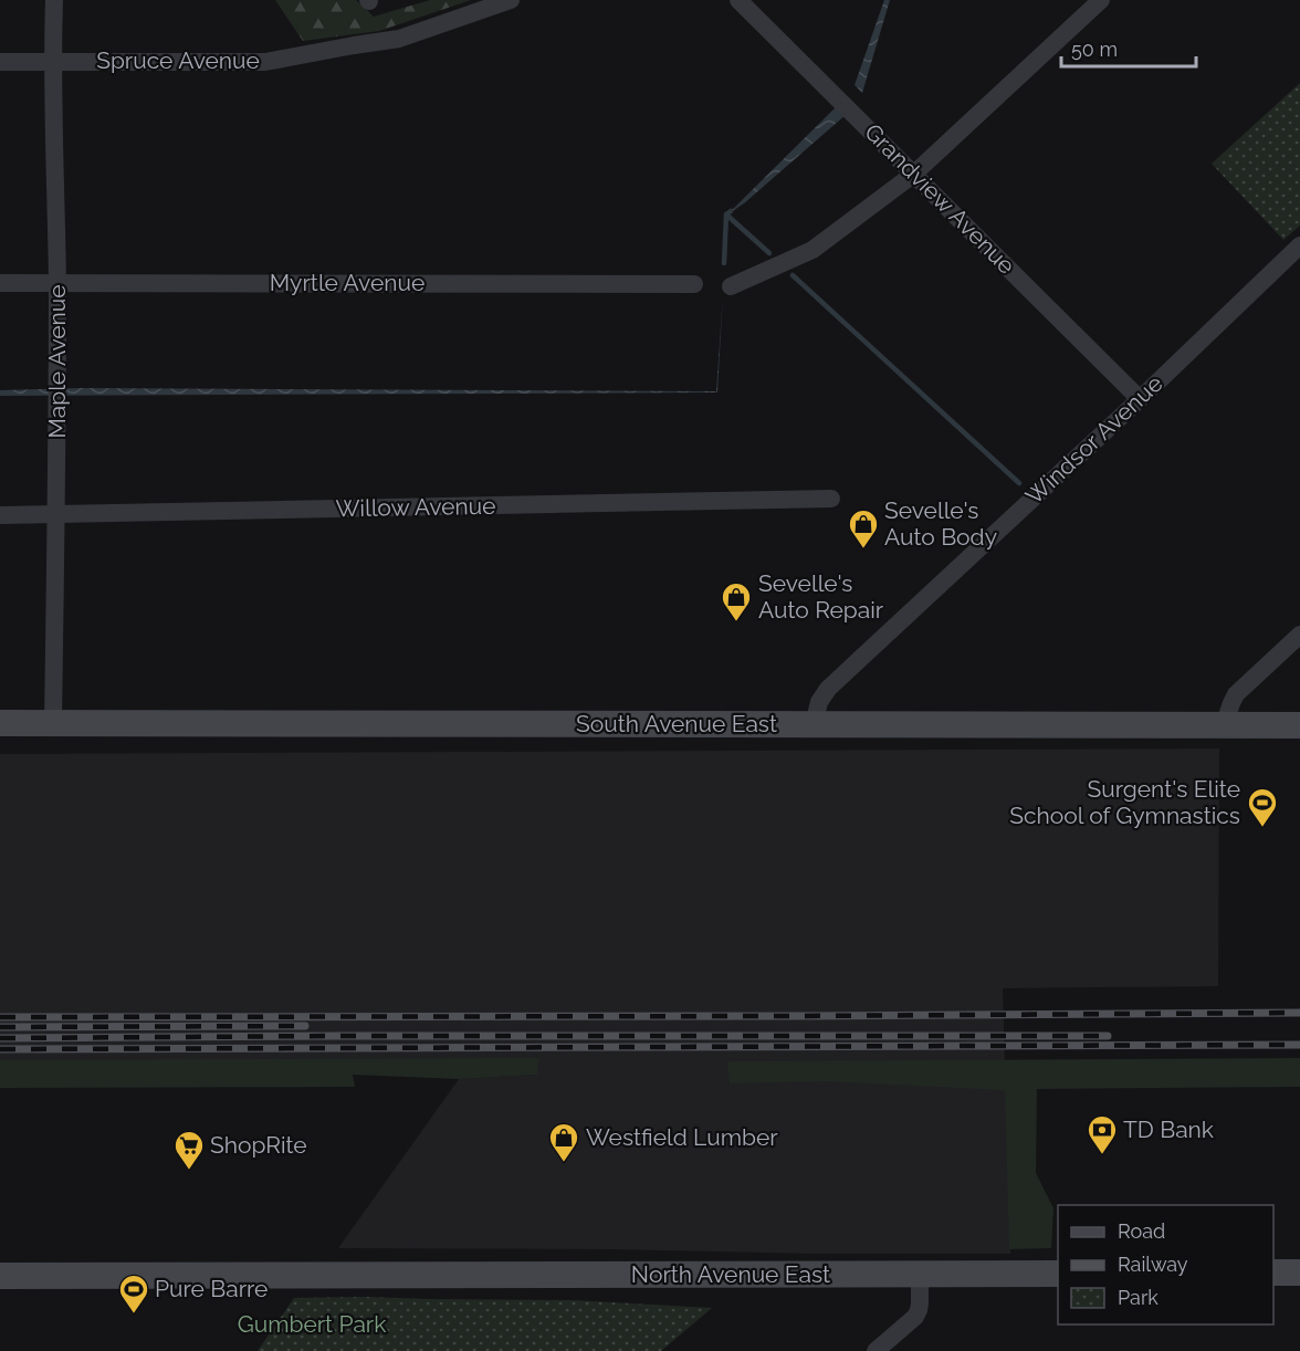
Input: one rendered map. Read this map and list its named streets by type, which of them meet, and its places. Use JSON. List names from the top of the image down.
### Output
{
  "streets": {
    "main road": ["South Avenue East", "North Avenue East"],
    "street": [
      "Spruce Avenue",
      "Grandview Avenue",
      "Myrtle Avenue",
      "Maple Avenue",
      "Windsor Avenue",
      "Willow Avenue"
    ]
  },
  "crossings": [
    ["Spruce Avenue", "Maple Avenue"],
    ["Grandview Avenue", "Windsor Avenue"],
    ["Myrtle Avenue", "Maple Avenue"],
    ["Maple Avenue", "Willow Avenue"],
    ["Maple Avenue", "South Avenue East"],
    ["Windsor Avenue", "South Avenue East"]
  ],
  "parks": ["Gumbert Park"],
  "places": {
    "shop": ["Sevelle's Auto Body", "Sevelle's Auto Repair", "Westfield Lumber"],
    "sports": ["Surgent's Elite School of Gymnastics", "Pure Barre"],
    "bank": ["TD Bank"],
    "supermarket": ["ShopRite"]
  },
  "legend": ["Road", "Railway", "Park"],
  "scale_bar": "50 m"
}
